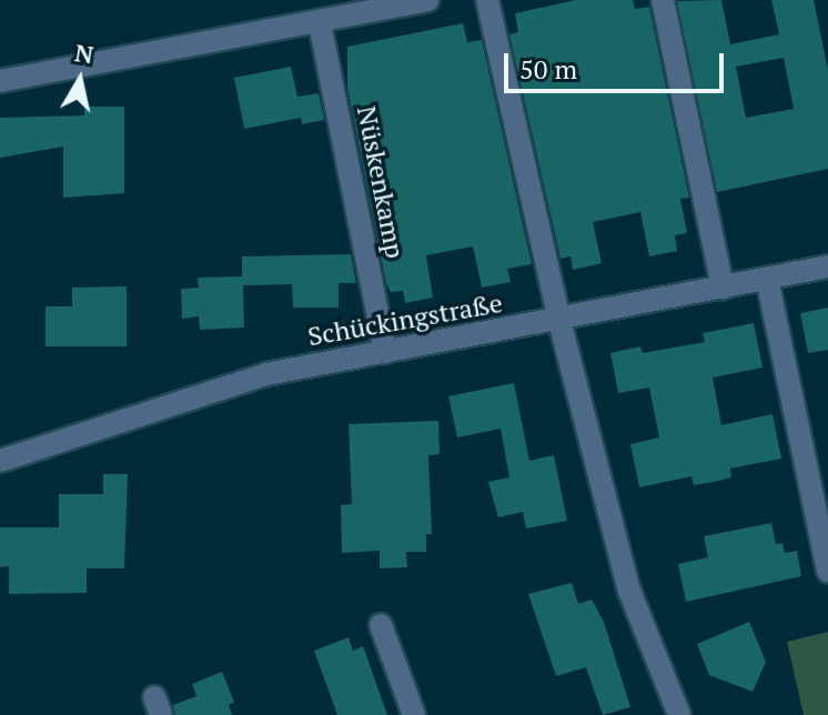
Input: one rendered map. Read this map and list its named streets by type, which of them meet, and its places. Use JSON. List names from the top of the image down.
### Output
{
  "streets": {
    "street": ["Nüskenkamp", "Schückingstraße"]
  },
  "crossings": [
    ["Nüskenkamp", "Schückingstraße"]
  ],
  "scale_bar": "50 m",
  "north": "top"
}
